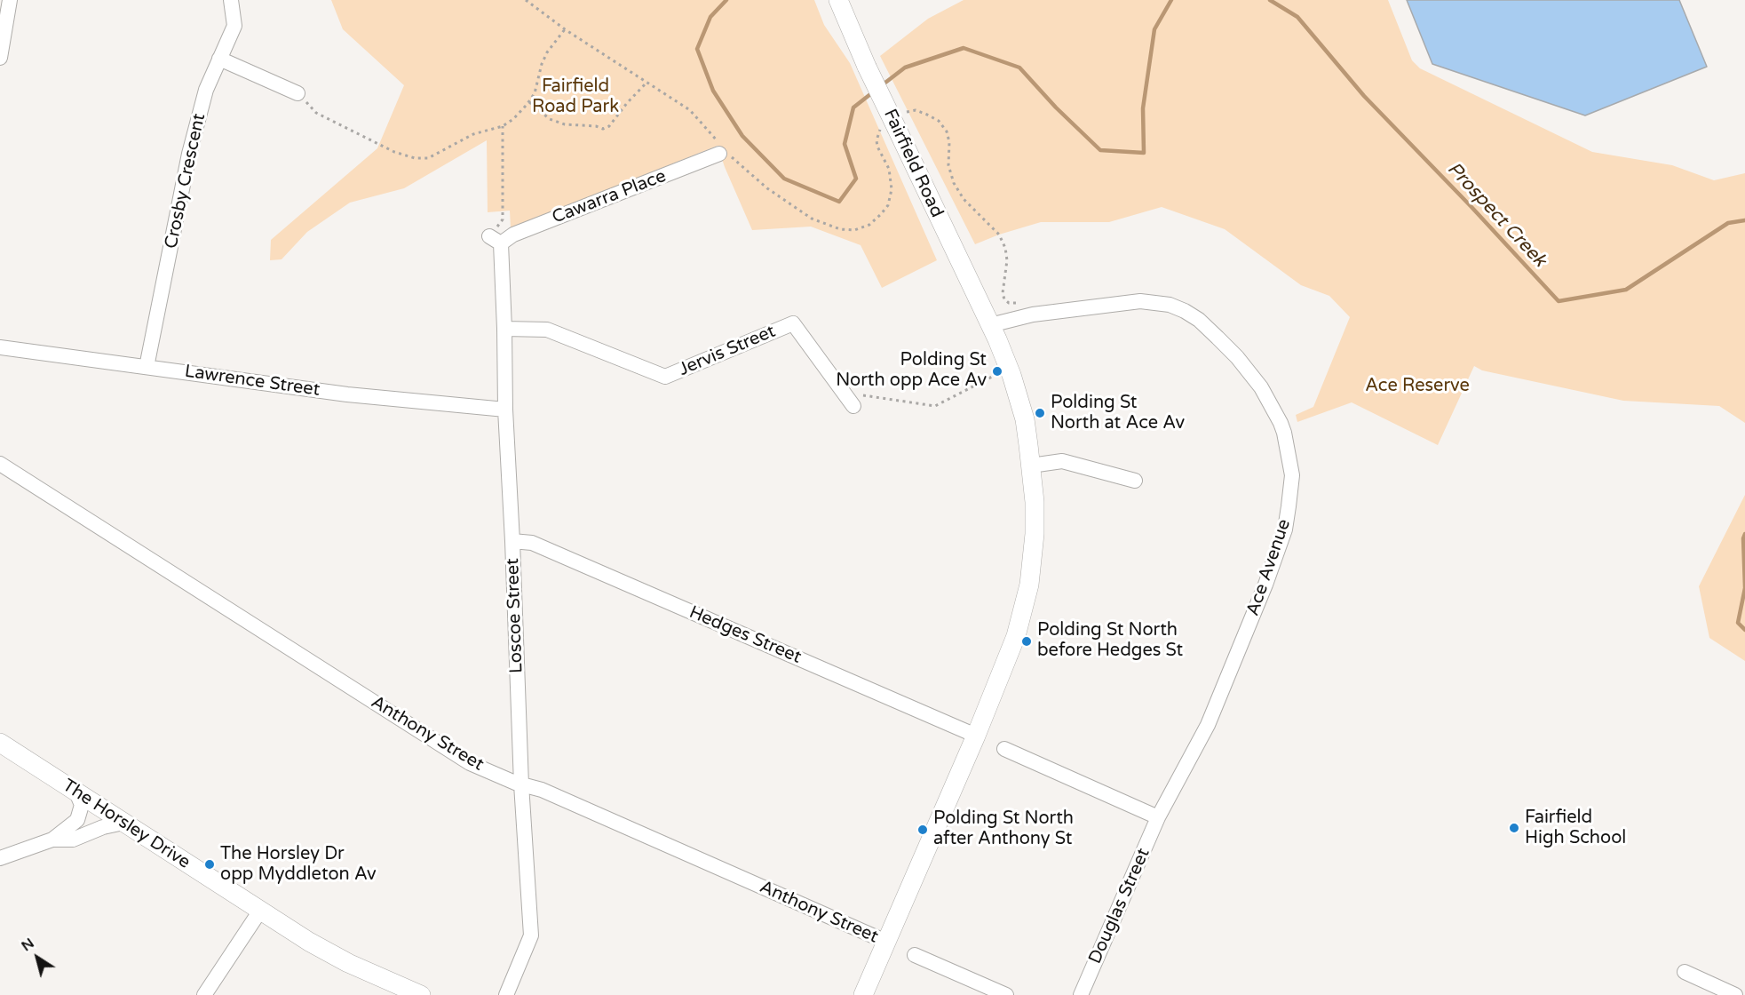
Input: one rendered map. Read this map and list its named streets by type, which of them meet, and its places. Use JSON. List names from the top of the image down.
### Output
{
  "streets": {
    "main road": ["Fairfield Road", "The Horsley Drive"],
    "street": [
      "Crosby Crescent",
      "Cawarra Place",
      "Jervis Street",
      "Lawrence Street",
      "Ace Avenue",
      "Loscoe Street",
      "Hedges Street",
      "Anthony Street",
      "Douglas Street"
    ]
  },
  "crossings": [
    ["Fairfield Road", "Ace Avenue"],
    ["Fairfield Road", "Hedges Street"],
    ["Fairfield Road", "Anthony Street"],
    ["Crosby Crescent", "Lawrence Street"],
    ["Cawarra Place", "Loscoe Street"],
    ["Jervis Street", "Loscoe Street"],
    ["Lawrence Street", "Loscoe Street"],
    ["Ace Avenue", "Douglas Street"],
    ["Loscoe Street", "Hedges Street"],
    ["Loscoe Street", "Anthony Street"]
  ],
  "water": ["Prospect Creek"],
  "parks": ["Fairfield Road Park", "Ace Reserve"],
  "places": [
    "Polding St North opp Ace Av",
    "Polding St North at Ace Av",
    "Polding St North before Hedges St",
    "Fairfield High School",
    "Polding St North after Anthony St",
    "The Horsley Dr opp Myddleton Av"
  ],
  "north": "top left"
}
